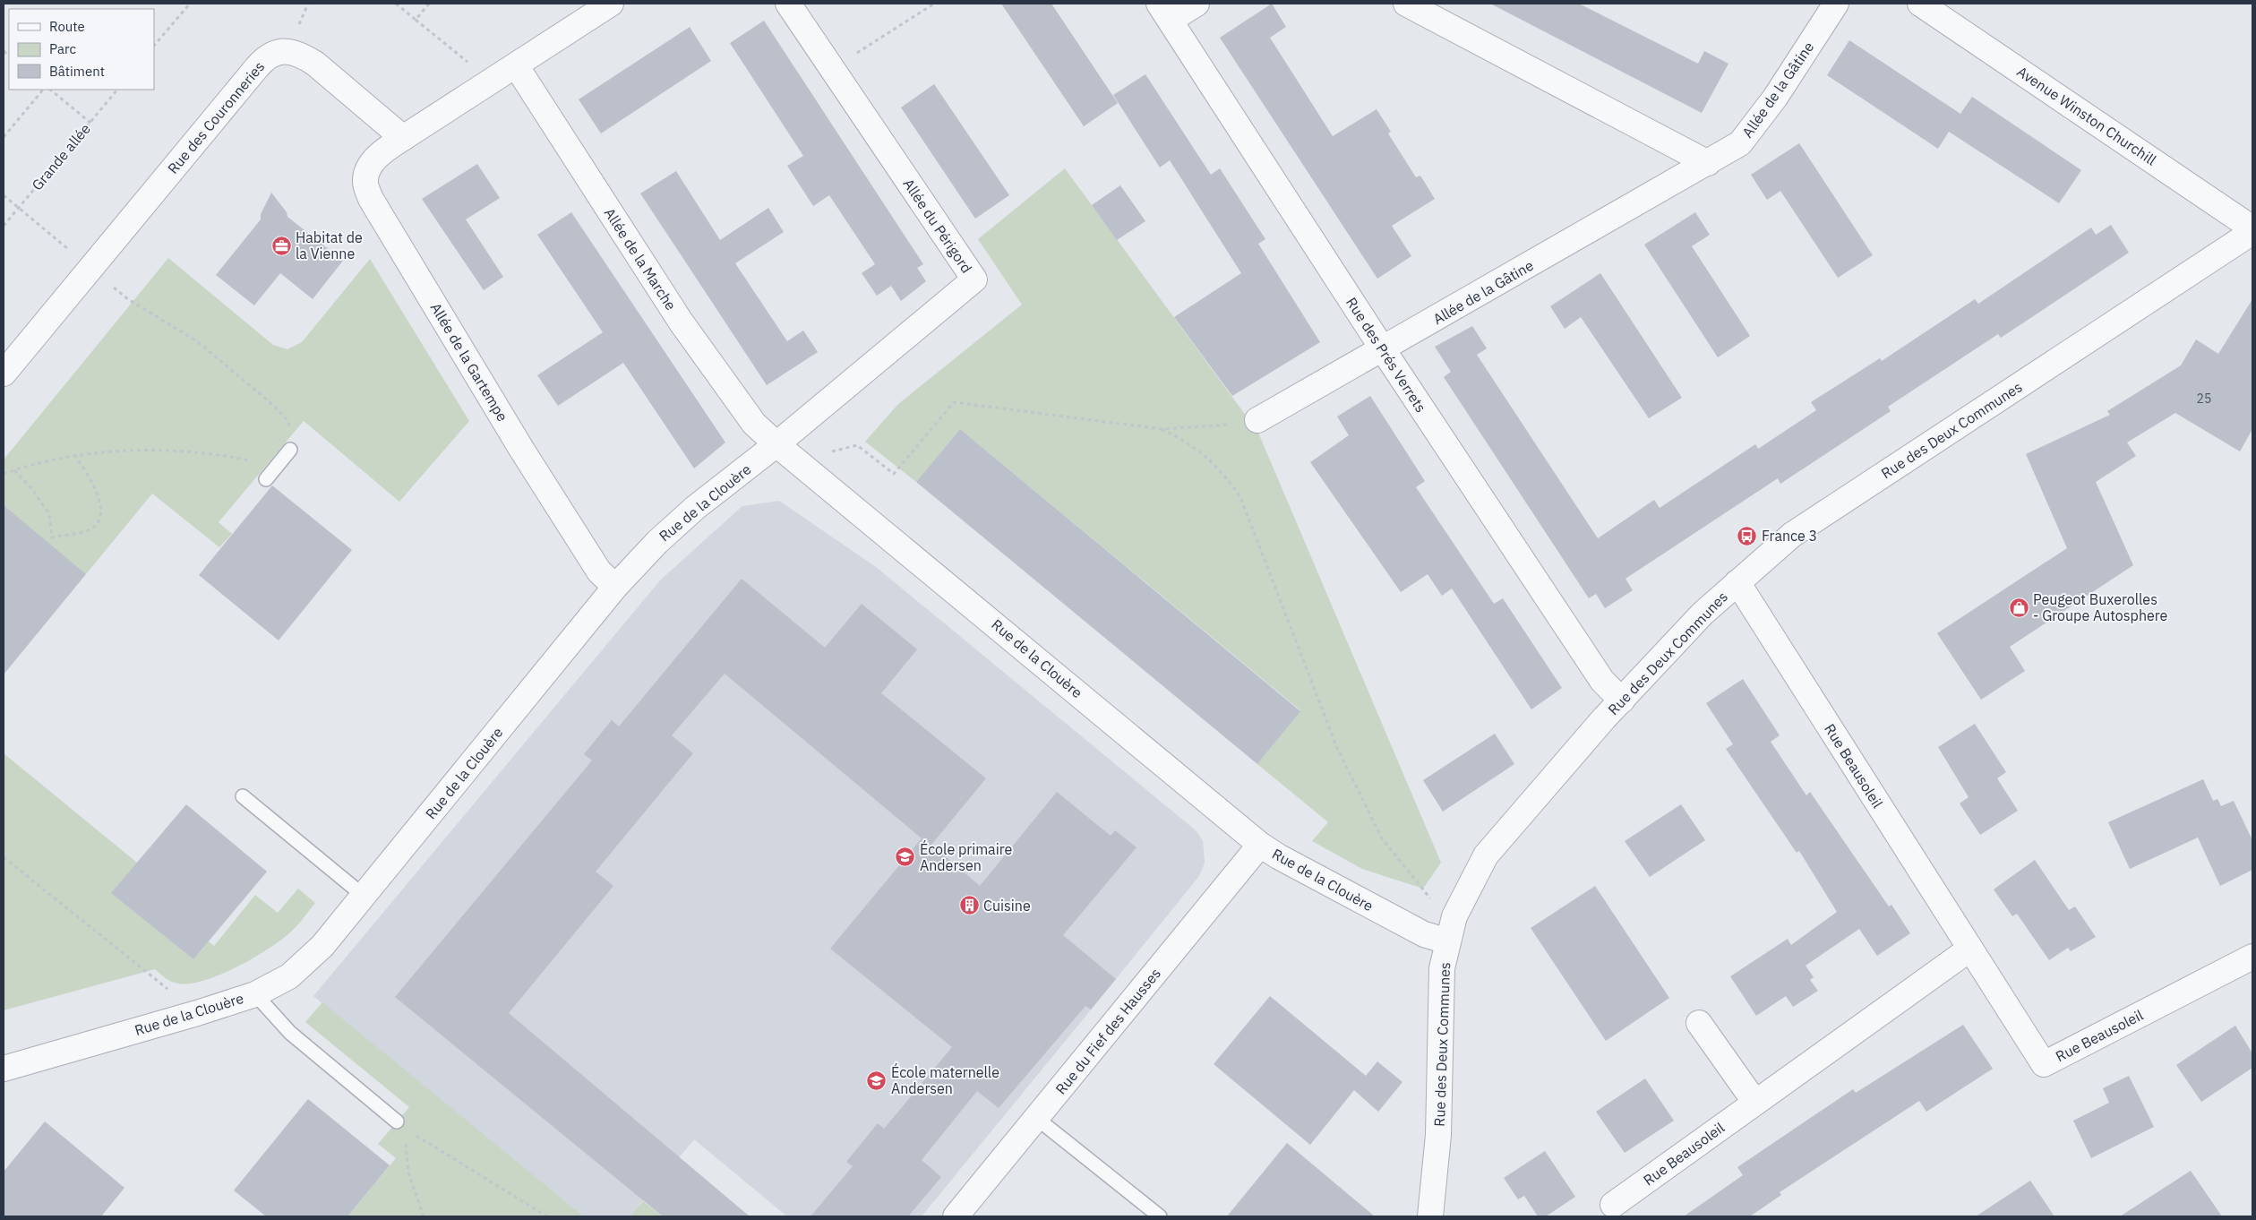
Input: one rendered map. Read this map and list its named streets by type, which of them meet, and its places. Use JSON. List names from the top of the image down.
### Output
{
  "streets": {
    "street": [
      "Allée de la Gâtine",
      "Avenue Winston Churchill",
      "Rue des Couronneries",
      "Allée du Périgord",
      "Allée de la Marche",
      "Rue des Prés Verrets",
      "Allée de la Gartempe",
      "Rue des Deux Communes",
      "Rue de la Clouère",
      "Rue Beausoleil",
      "Rue du Fief des Hausses"
    ],
    "path": ["Grande allée"]
  },
  "crossings": [
    ["Allée de la Gâtine", "Rue des Prés Verrets"],
    ["Rue des Couronneries", "Allée de la Gartempe"],
    ["Allée du Périgord", "Allée de la Marche"],
    ["Allée du Périgord", "Rue de la Clouère"],
    ["Allée de la Marche", "Rue de la Clouère"],
    ["Rue des Prés Verrets", "Rue des Deux Communes"],
    ["Allée de la Gartempe", "Rue de la Clouère"],
    ["Rue des Deux Communes", "Rue de la Clouère"],
    ["Rue des Deux Communes", "Rue Beausoleil"],
    ["Rue de la Clouère", "Rue du Fief des Hausses"]
  ],
  "places": {
    "office": ["Habitat de la Vienne"],
    "bus stop": ["France 3"],
    "shop": ["Peugeot Buxerolles - Groupe Autosphere"],
    "school or university": ["École primaire Andersen", "École maternelle Andersen"],
    "building": ["Cuisine"]
  },
  "house_numbers": ["25"],
  "legend": ["Route", "Parc", "Bâtiment"]
}
